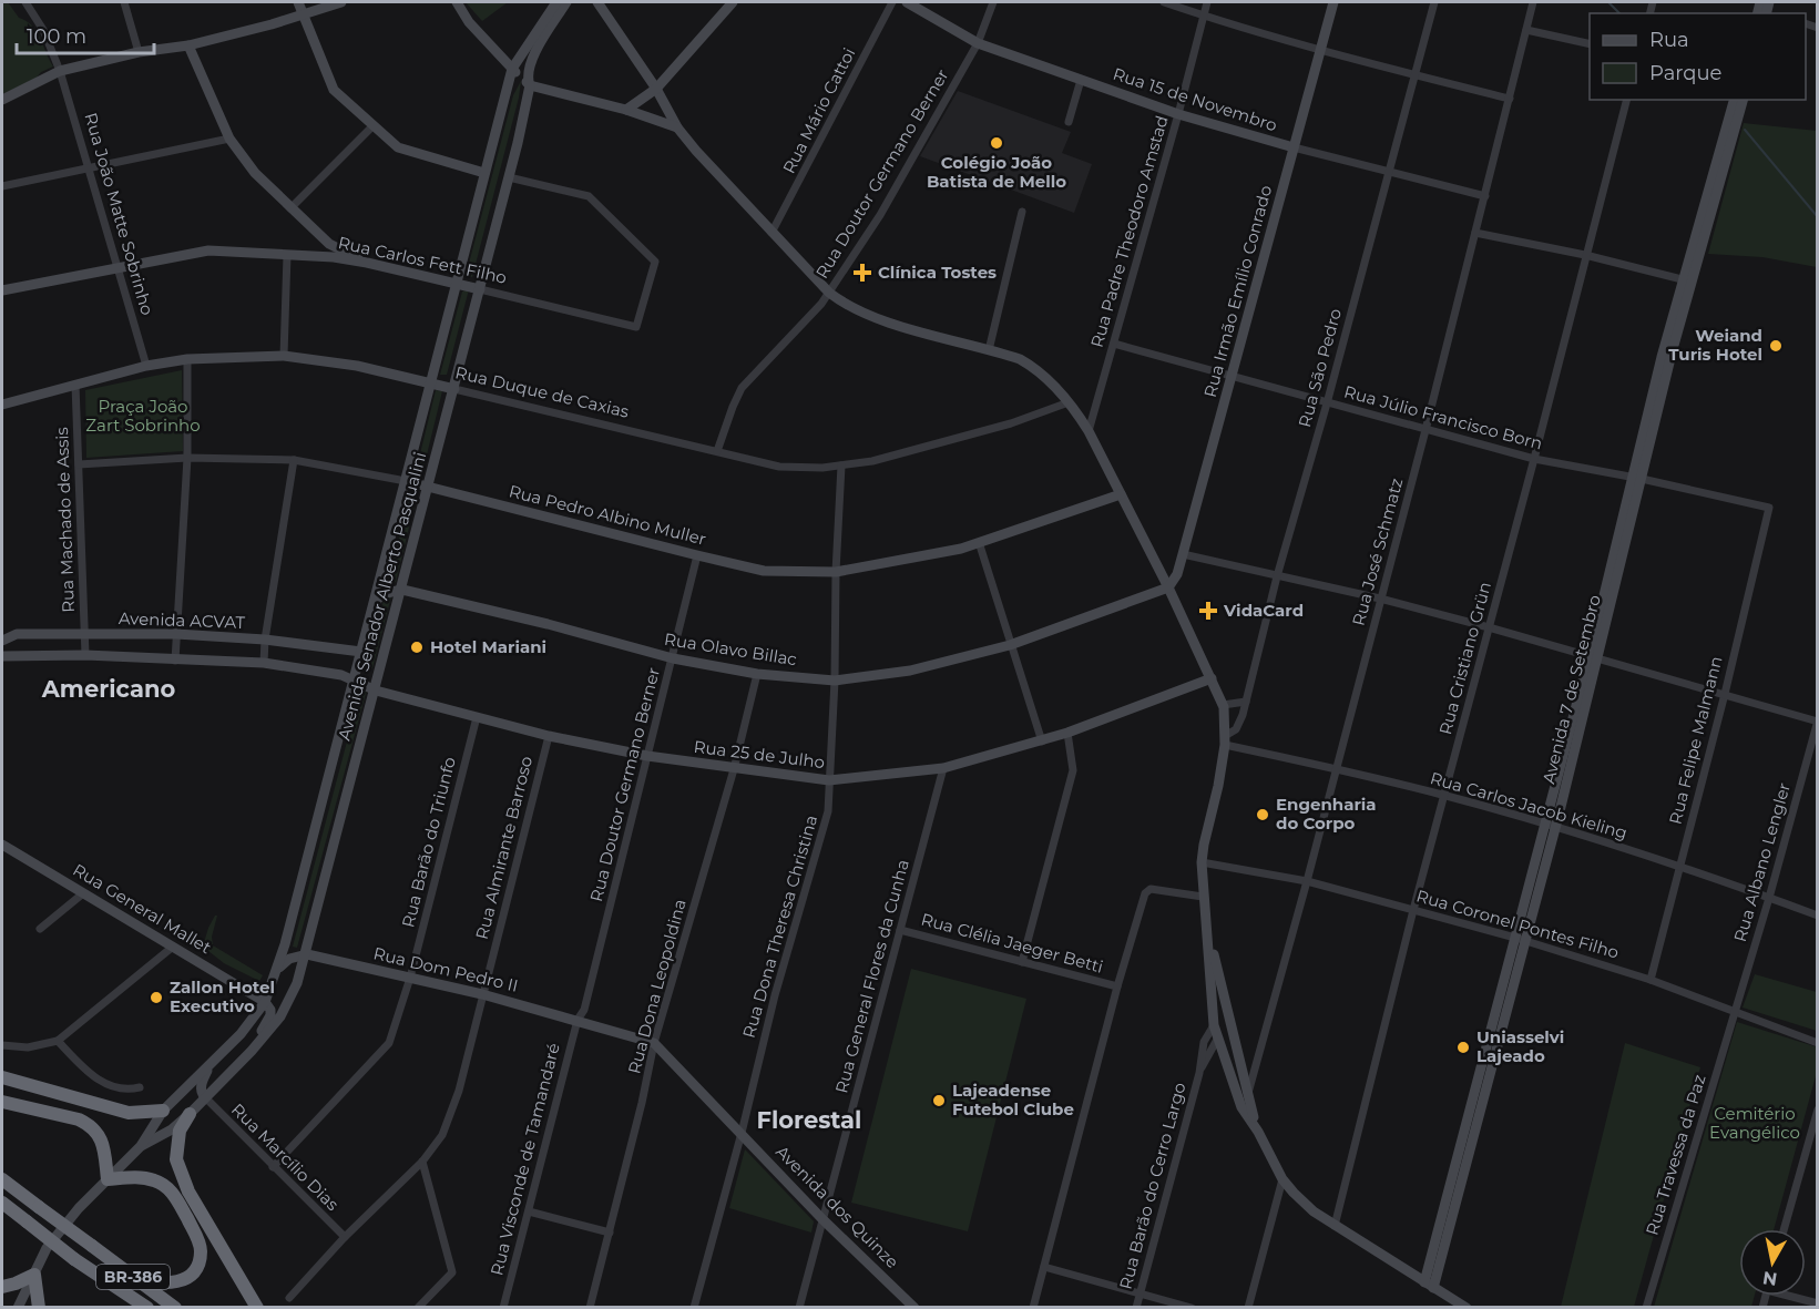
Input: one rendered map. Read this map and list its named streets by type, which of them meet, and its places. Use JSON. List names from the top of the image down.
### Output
{
  "streets": {
    "highway": ["BR-386"],
    "main road": [
      "Rua 15 de Novembro",
      "Rua Carlos Fett Filho",
      "Rua Irmão Emílio Conrado",
      "Rua Duque de Caxias",
      "Rua Pedro Albino Muller",
      "Avenida Senador Alberto Pasqualini",
      "Avenida ACVAT",
      "Rua Olavo Billac",
      "Avenida 7 de Setembro",
      "Rua 25 de Julho",
      "Rua General Mallet",
      "Rua Dom Pedro II",
      "Avenida dos Quinze"
    ],
    "street": [
      "Rua Mário Cattoi",
      "Rua Doutor Germano Berner",
      "Rua João Matte Sobrinho",
      "Rua Padre Theodoro Amstad",
      "Rua São Pedro",
      "Rua Júlio Francisco Born",
      "Rua Machado de Assis",
      "Rua José Schmatz",
      "Rua Cristiano Grün",
      "Rua Felipe Malmann",
      "Rua Carlos Jacob Kieling",
      "Rua Barão do Triunfo",
      "Rua Almirante Barroso",
      "Rua Albano Lengler",
      "Rua Coronel Pontes Filho",
      "Rua Dona Theresa Christina",
      "Rua Clélia Jaeger Betti",
      "Rua General Flores da Cunha",
      "Rua Dona Leopoldina",
      "Rua Travessa da Paz",
      "Rua Marcílio Dias",
      "Rua Visconde de Tamandaré",
      "Rua Barão do Cerro Largo"
    ]
  },
  "crossings": [
    ["Rua 15 de Novembro", "Rua Doutor Germano Berner"],
    ["Rua 15 de Novembro", "Rua Padre Theodoro Amstad"],
    ["Rua 15 de Novembro", "Rua Irmão Emílio Conrado"],
    ["Rua 15 de Novembro", "Rua São Pedro"],
    ["Rua 15 de Novembro", "Rua José Schmatz"],
    ["Rua Doutor Germano Berner", "Rua Duque de Caxias"],
    ["Rua Doutor Germano Berner", "Rua Pedro Albino Muller"],
    ["Rua Doutor Germano Berner", "Rua Olavo Billac"],
    ["Rua Doutor Germano Berner", "Rua 25 de Julho"],
    ["Rua Doutor Germano Berner", "Rua Dom Pedro II"],
    ["Rua Doutor Germano Berner", "Rua Visconde de Tamandaré"],
    ["Rua Doutor Germano Berner", "Avenida dos Quinze"],
    ["Rua João Matte Sobrinho", "Rua Duque de Caxias"],
    ["Rua Padre Theodoro Amstad", "Rua Júlio Francisco Born"],
    ["Rua Carlos Fett Filho", "Avenida Senador Alberto Pasqualini"],
    ["Rua Irmão Emílio Conrado", "Rua Júlio Francisco Born"],
    ["Rua Irmão Emílio Conrado", "Rua Olavo Billac"],
    ["Rua São Pedro", "Rua Júlio Francisco Born"],
    ["Rua São Pedro", "Rua Carlos Jacob Kieling"],
    ["Rua Duque de Caxias", "Rua Machado de Assis"],
    ["Rua Duque de Caxias", "Avenida Senador Alberto Pasqualini"],
    ["Rua Duque de Caxias", "Rua Dona Theresa Christina"],
    ["Rua Júlio Francisco Born", "Rua José Schmatz"],
    ["Rua Júlio Francisco Born", "Rua Cristiano Grün"],
    ["Rua Júlio Francisco Born", "Avenida 7 de Setembro"],
    ["Rua Júlio Francisco Born", "Rua Felipe Malmann"],
    ["Rua Pedro Albino Muller", "Rua Machado de Assis"],
    ["Rua Pedro Albino Muller", "Avenida Senador Alberto Pasqualini"],
    ["Rua Pedro Albino Muller", "Rua Dona Theresa Christina"],
    ["Rua Machado de Assis", "Avenida ACVAT"],
    ["Rua José Schmatz", "Rua Carlos Jacob Kieling"],
    ["Rua José Schmatz", "Rua Coronel Pontes Filho"],
    ["Avenida Senador Alberto Pasqualini", "Avenida ACVAT"],
    ["Avenida Senador Alberto Pasqualini", "Rua Olavo Billac"],
    ["Avenida Senador Alberto Pasqualini", "Rua 25 de Julho"],
    ["Avenida Senador Alberto Pasqualini", "Rua General Mallet"],
    ["Avenida Senador Alberto Pasqualini", "Rua Dom Pedro II"],
    ["Avenida Senador Alberto Pasqualini", "Rua Marcílio Dias"],
    ["Rua Olavo Billac", "Rua Dona Theresa Christina"],
    ["Rua Olavo Billac", "Rua Dona Leopoldina"],
    ["Rua Cristiano Grün", "Rua Carlos Jacob Kieling"],
    ["Rua Cristiano Grün", "Rua Coronel Pontes Filho"],
    ["Avenida 7 de Setembro", "Rua Carlos Jacob Kieling"],
    ["Avenida 7 de Setembro", "Rua Coronel Pontes Filho"],
    ["Rua Felipe Malmann", "Rua Carlos Jacob Kieling"],
    ["Rua Felipe Malmann", "Rua Coronel Pontes Filho"],
    ["Rua 25 de Julho", "Rua Barão do Triunfo"],
    ["Rua 25 de Julho", "Rua Almirante Barroso"],
    ["Rua 25 de Julho", "Rua Dona Theresa Christina"],
    ["Rua 25 de Julho", "Rua General Flores da Cunha"],
    ["Rua 25 de Julho", "Rua Dona Leopoldina"],
    ["Rua Carlos Jacob Kieling", "Rua Albano Lengler"],
    ["Rua Barão do Triunfo", "Rua Dom Pedro II"],
    ["Rua Barão do Triunfo", "Rua Marcílio Dias"],
    ["Rua Almirante Barroso", "Rua Dom Pedro II"],
    ["Rua Almirante Barroso", "Rua Marcílio Dias"],
    ["Rua Albano Lengler", "Rua Coronel Pontes Filho"],
    ["Rua Albano Lengler", "Rua Travessa da Paz"],
    ["Rua Coronel Pontes Filho", "Rua Travessa da Paz"],
    ["Rua Dona Theresa Christina", "Avenida dos Quinze"],
    ["Rua Clélia Jaeger Betti", "Rua General Flores da Cunha"],
    ["Rua Dom Pedro II", "Rua Visconde de Tamandaré"],
    ["Rua Dom Pedro II", "Avenida dos Quinze"],
    ["Rua General Flores da Cunha", "Avenida dos Quinze"],
    ["Rua Dona Leopoldina", "Avenida dos Quinze"],
    ["Rua Visconde de Tamandaré", "Avenida dos Quinze"]
  ],
  "districts": ["Americano", "Florestal"],
  "parks": ["Praça João Zart Sobrinho", "Cemitério Evangélico"],
  "places": {
    "other": [
      "Colégio João Batista de Mello",
      "Weiand Turis Hotel",
      "Hotel Mariani",
      "Engenharia do Corpo",
      "Zallon Hotel Executivo",
      "Uniasselvi Lajeado",
      "Lajeadense Futebol Clube"
    ],
    "health": ["Clínica Tostes", "VidaCard"]
  },
  "legend": ["Rua", "Parque"],
  "scale_bar": "100 m",
  "north": "bottom"
}
